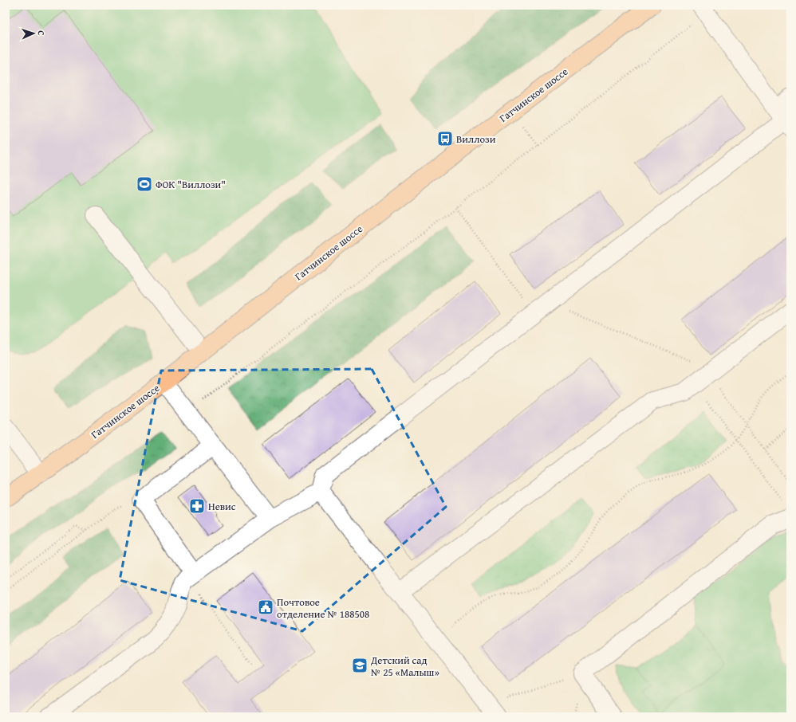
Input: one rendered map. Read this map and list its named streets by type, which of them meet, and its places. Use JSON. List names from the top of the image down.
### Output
{
  "streets": {
    "main road": ["Гатчинское шоссе"]
  },
  "places": {
    "bus stop": ["Виллози"],
    "sports": ["ФОК \"Виллози\""],
    "pharmacy": ["Невис"],
    "public building": ["Почтовое отделение № 188508"],
    "school or university": ["Детский сад № 25 «Малыш»"]
  },
  "north": "right"
}
